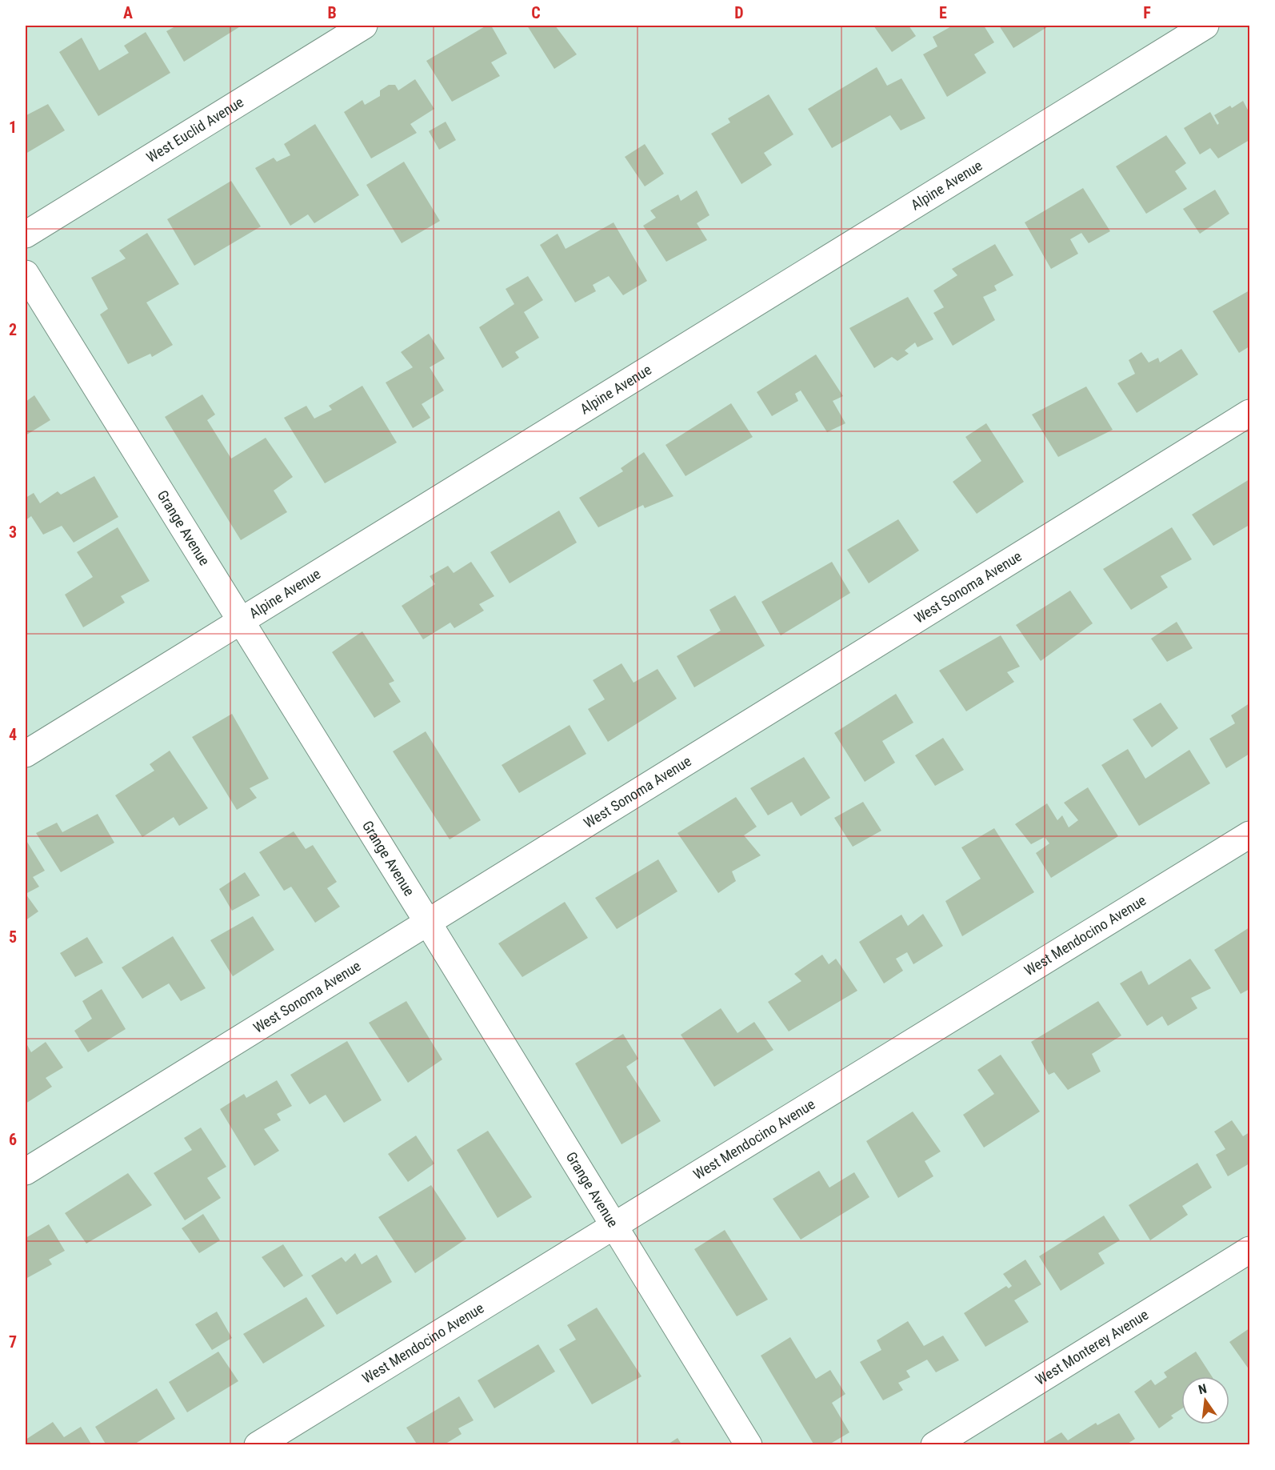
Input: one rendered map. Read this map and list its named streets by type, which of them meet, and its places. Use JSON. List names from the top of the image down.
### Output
{
  "streets": {
    "street": [
      "West Euclid Avenue",
      "Alpine Avenue",
      "Grange Avenue",
      "West Sonoma Avenue",
      "West Mendocino Avenue",
      "West Monterey Avenue"
    ]
  },
  "crossings": [
    ["Alpine Avenue", "Grange Avenue"],
    ["Grange Avenue", "West Sonoma Avenue"],
    ["Grange Avenue", "West Mendocino Avenue"]
  ],
  "north": "top",
  "grid": {
    "columns": [
      "A",
      "B",
      "C",
      "D",
      "E",
      "F"
    ],
    "rows": [
      "1",
      "2",
      "3",
      "4",
      "5",
      "6",
      "7"
    ]
  }
}
